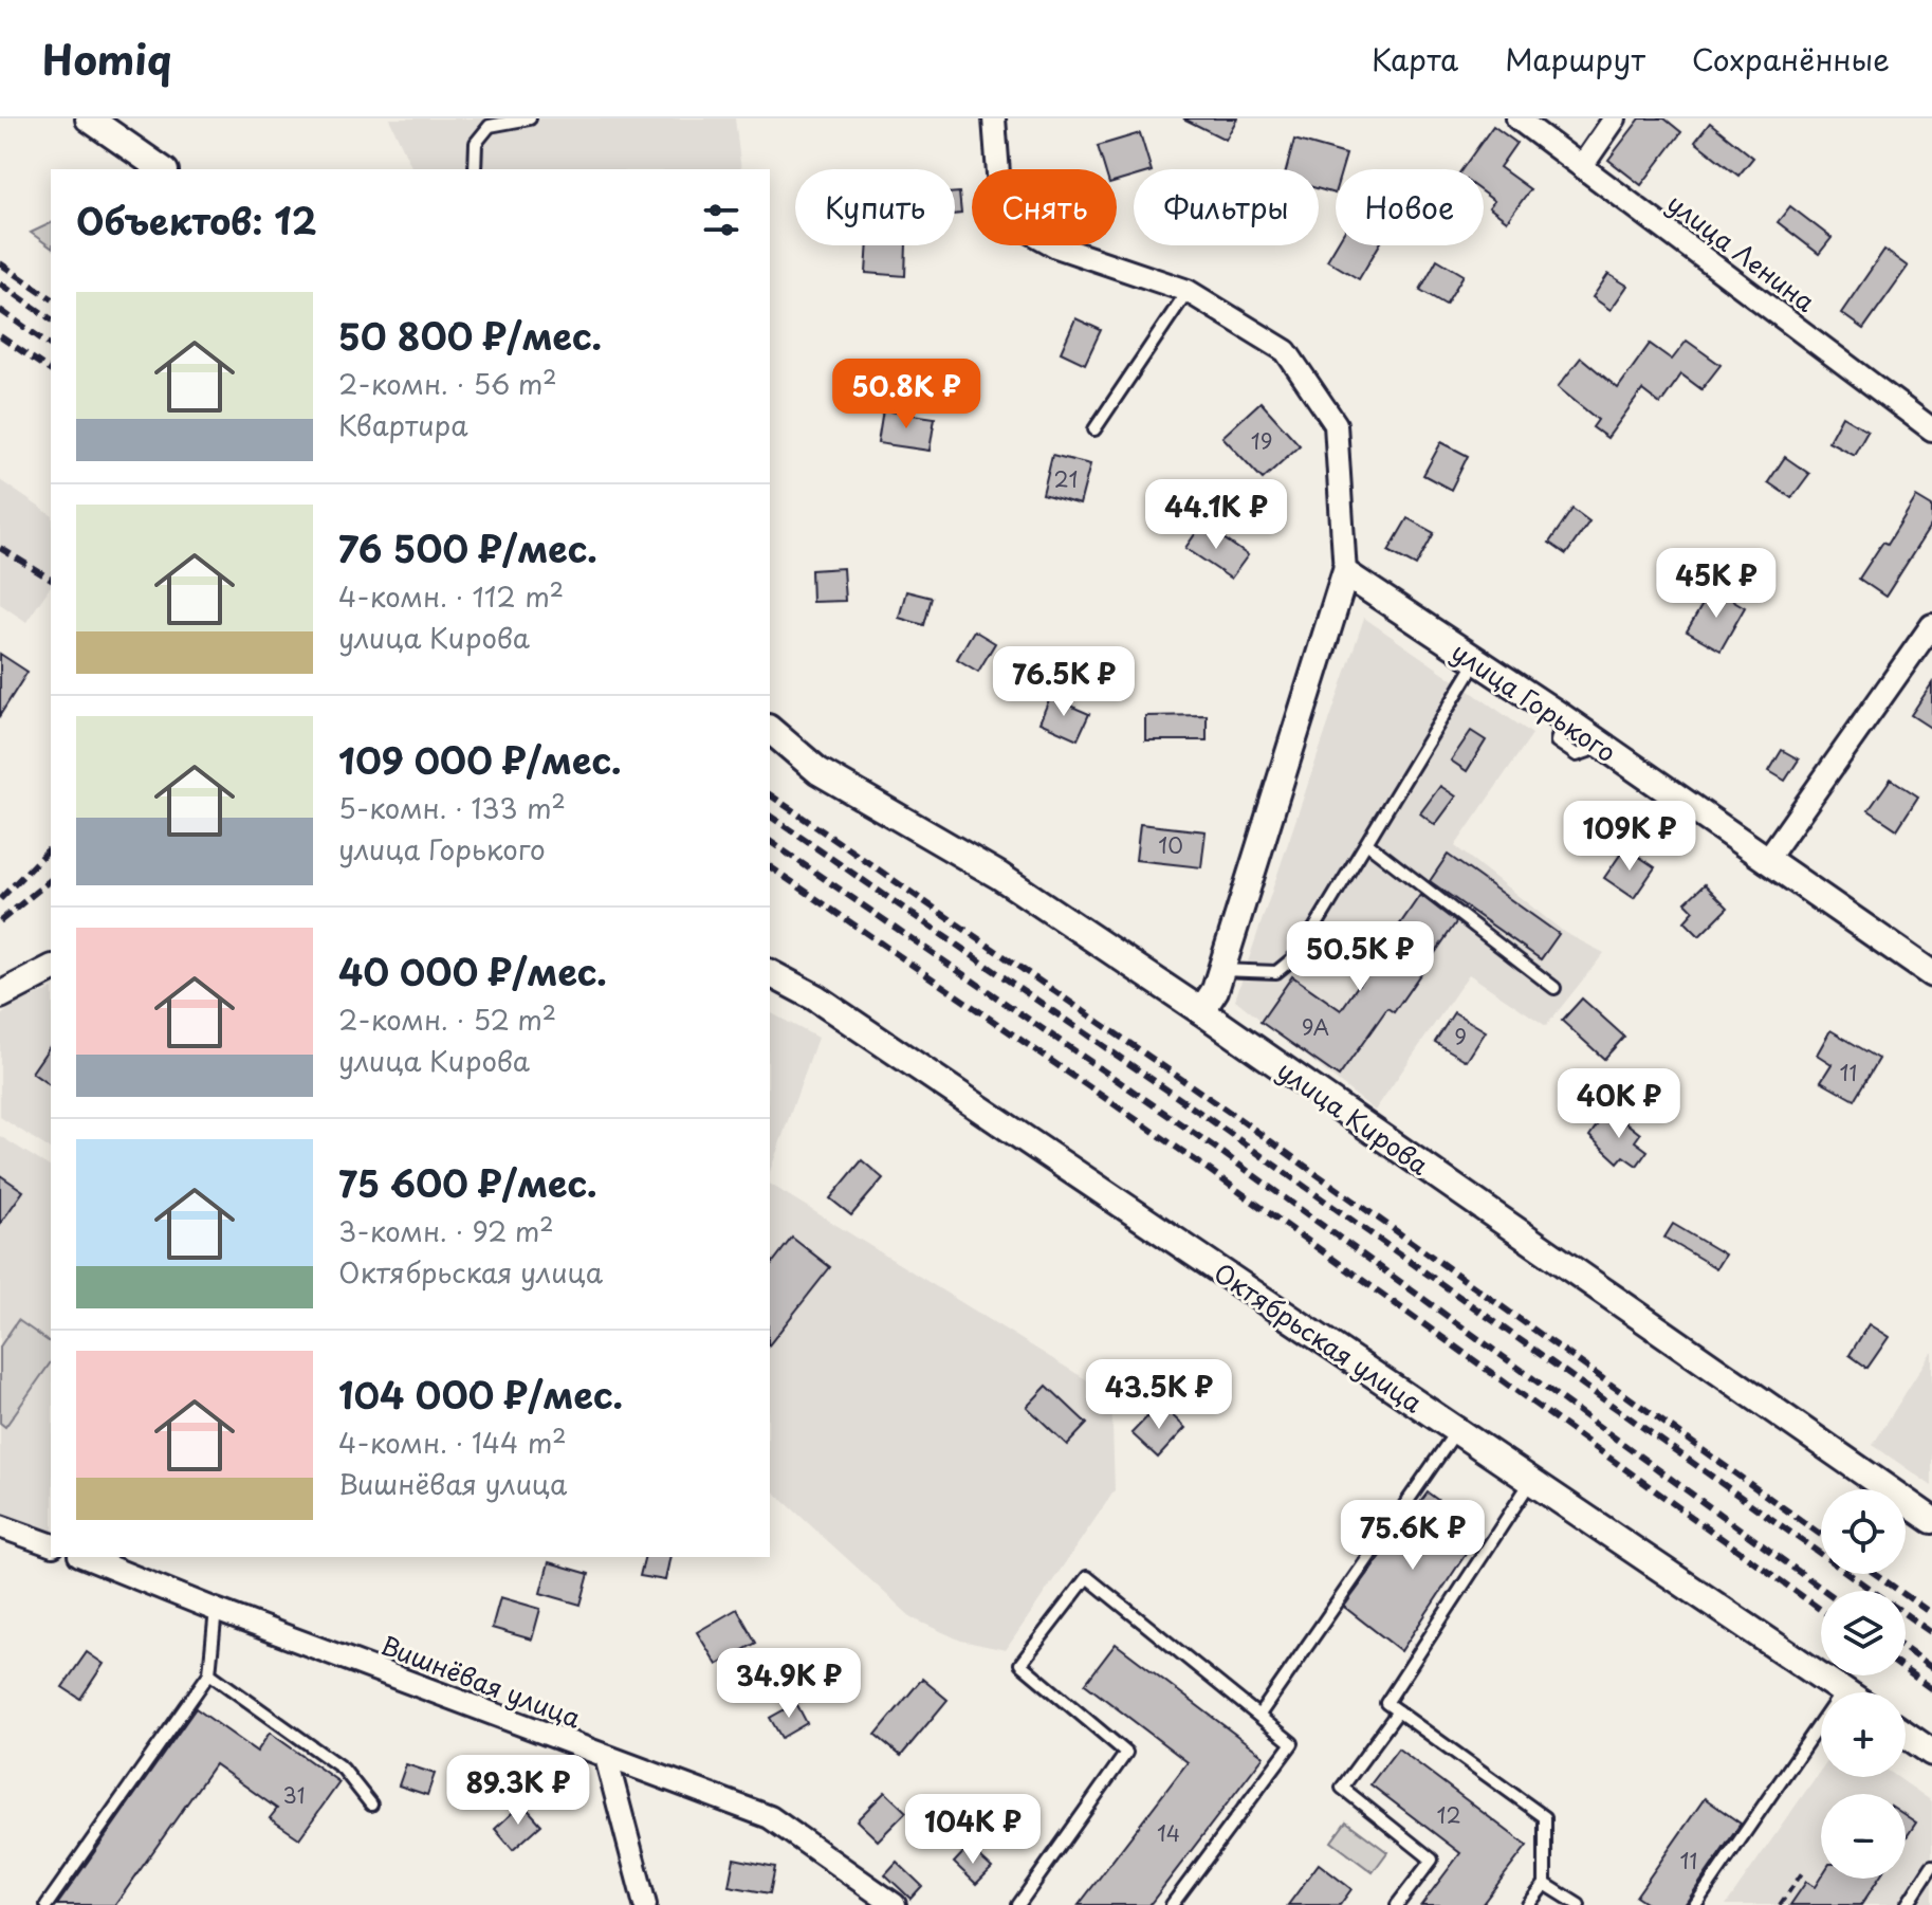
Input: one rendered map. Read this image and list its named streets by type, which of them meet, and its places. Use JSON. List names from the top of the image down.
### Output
{
  "streets": {
    "street": [
      "улица Ленина",
      "улица Горького",
      "улица Кирова",
      "Октябрьская улица",
      "Вишнёвая улица"
    ]
  },
  "house_numbers": [
    "19",
    "21",
    "10",
    "9А",
    "9",
    "11",
    "31",
    "12",
    "14",
    "11"
  ],
  "page": {
    "header": "Homiq",
    "nav": ["Карта", "Маршрут", "Сохранённые"],
    "chip": [
      "Купить",
      "Снять",
      "Фильтры",
      "Новое"
    ],
    "heading": "Объектов: 12",
    "list": [
      {
        "name": "50 800 ₽/мес.",
        "note": "2-комн. · 56 m² · Квартира"
      },
      {
        "name": "76 500 ₽/мес.",
        "note": "4-комн. · 112 m² · улица Кирова"
      },
      {
        "name": "109 000 ₽/мес.",
        "note": "5-комн. · 133 m² · улица Горького"
      },
      {
        "name": "40 000 ₽/мес.",
        "note": "2-комн. · 52 m² · улица Кирова"
      },
      {
        "name": "75 600 ₽/мес.",
        "note": "3-комн. · 92 m² · Октябрьская улица"
      },
      {
        "name": "104 000 ₽/мес.",
        "note": "4-комн. · 144 m² · Вишнёвая улица"
      }
    ],
    "price": [
      "50.8K ₽",
      "44.1K ₽",
      "45K ₽",
      "76.5K ₽",
      "109K ₽",
      "50.5K ₽",
      "40K ₽",
      "43.5K ₽",
      "75.6K ₽",
      "34.9K ₽",
      "89.3K ₽",
      "104K ₽"
    ],
    "map_buttons": ["+", "−"]
  }
}
